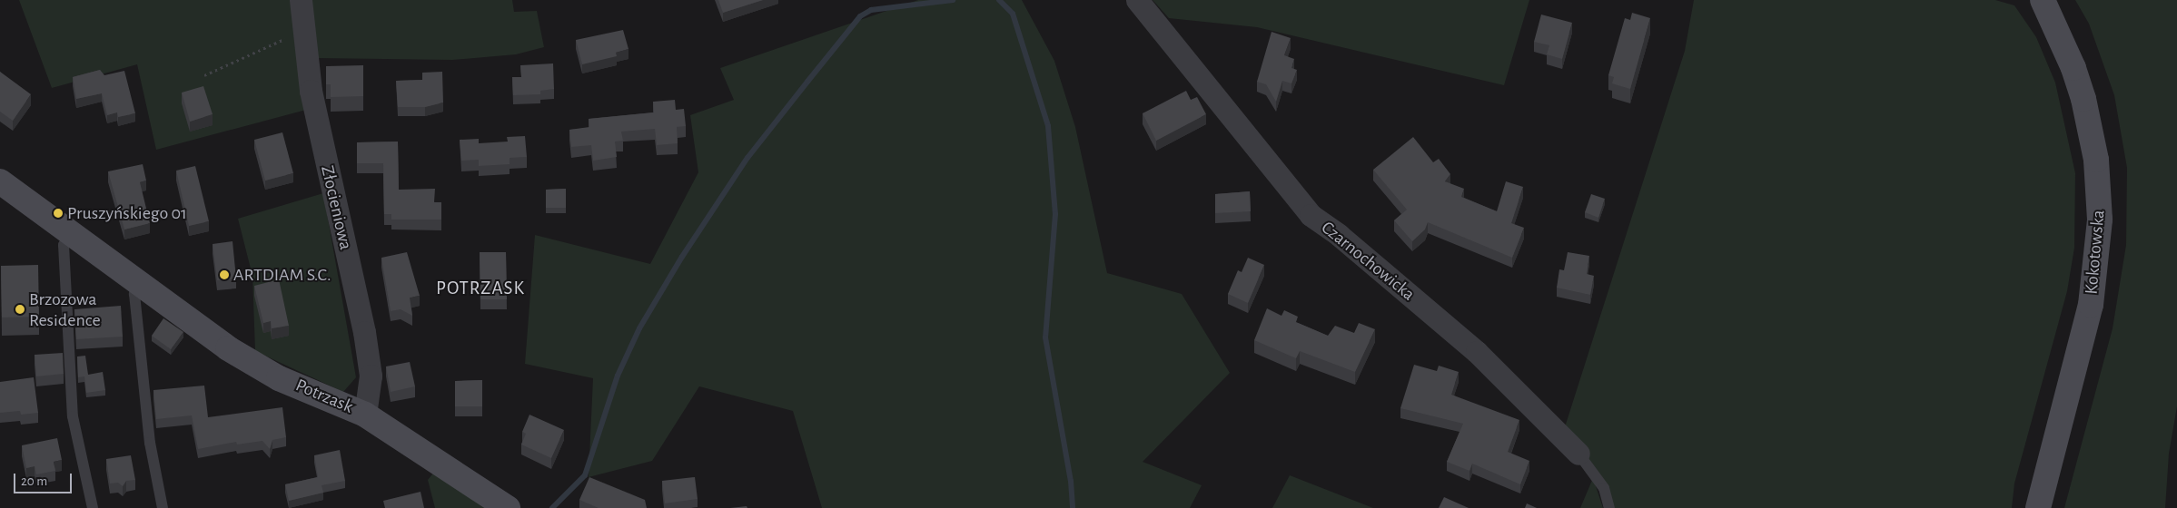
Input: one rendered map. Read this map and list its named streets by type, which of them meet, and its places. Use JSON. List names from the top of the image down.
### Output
{
  "streets": {
    "street": [
      "Złocieniowa",
      "Kokotowska",
      "Czarnochowicka",
      "Potrzask"
    ]
  },
  "crossings": [
    ["Złocieniowa", "Potrzask"]
  ],
  "districts": ["POTRZASK"],
  "places": ["Pruszyńskiego 01", "ARTDIAM S.C.", "Brzozowa Residence"],
  "scale_bar": "20 m"
}
